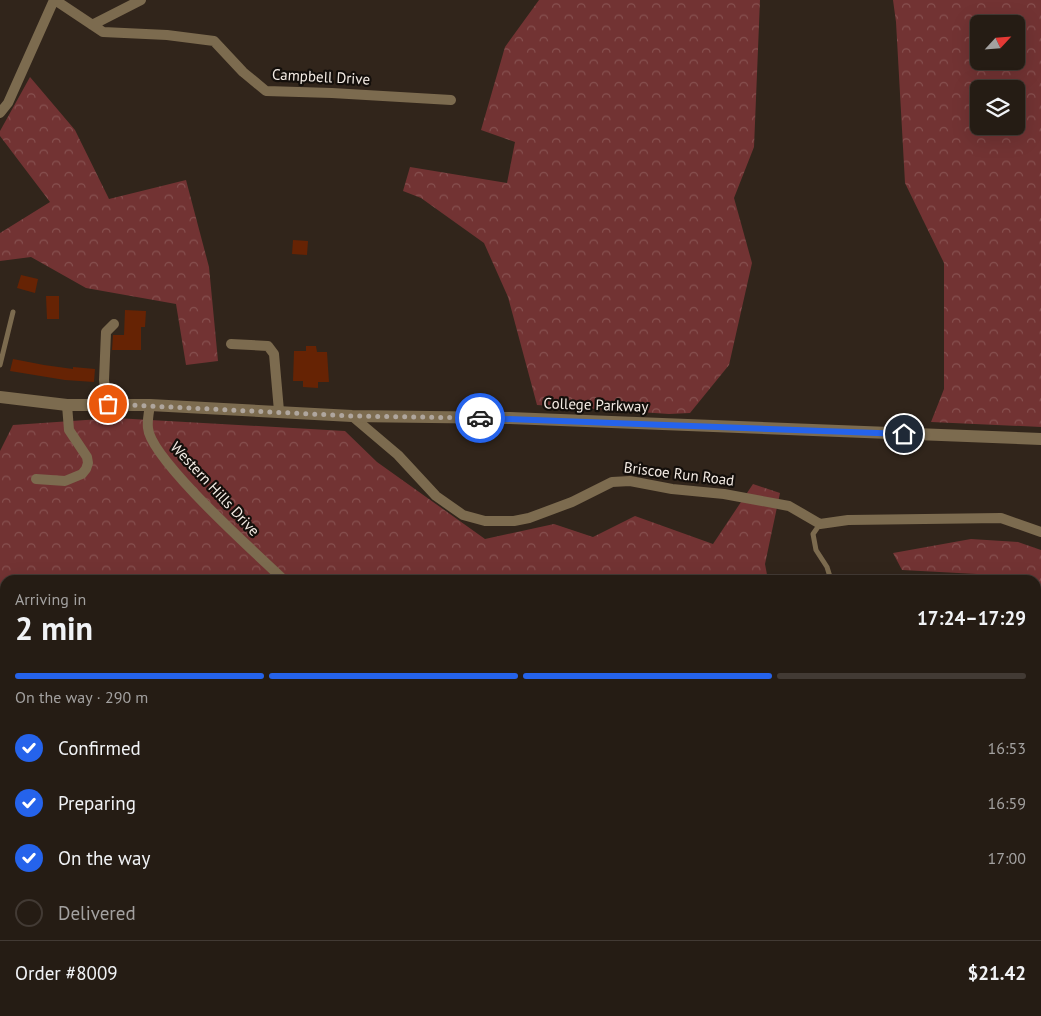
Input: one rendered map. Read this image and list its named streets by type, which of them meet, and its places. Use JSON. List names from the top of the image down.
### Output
{
  "streets": {
    "street": [
      "Campbell Drive",
      "College Parkway",
      "Briscoe Run Road",
      "Western Hills Drive"
    ]
  },
  "crossings": [
    ["College Parkway", "Briscoe Run Road"],
    ["College Parkway", "Western Hills Drive"]
  ],
  "north": "top right",
  "page": {
    "heading": ["2 min", "Arriving in", "17:24–17:29"],
    "panel": ["Order #8009", "$21.42"],
    "bar": "On the way · 290 m",
    "list": [
      ["Confirmed", "16:53"],
      ["Preparing", "16:59"],
      ["On the way", "17:00"],
      "Delivered"
    ]
  }
}
